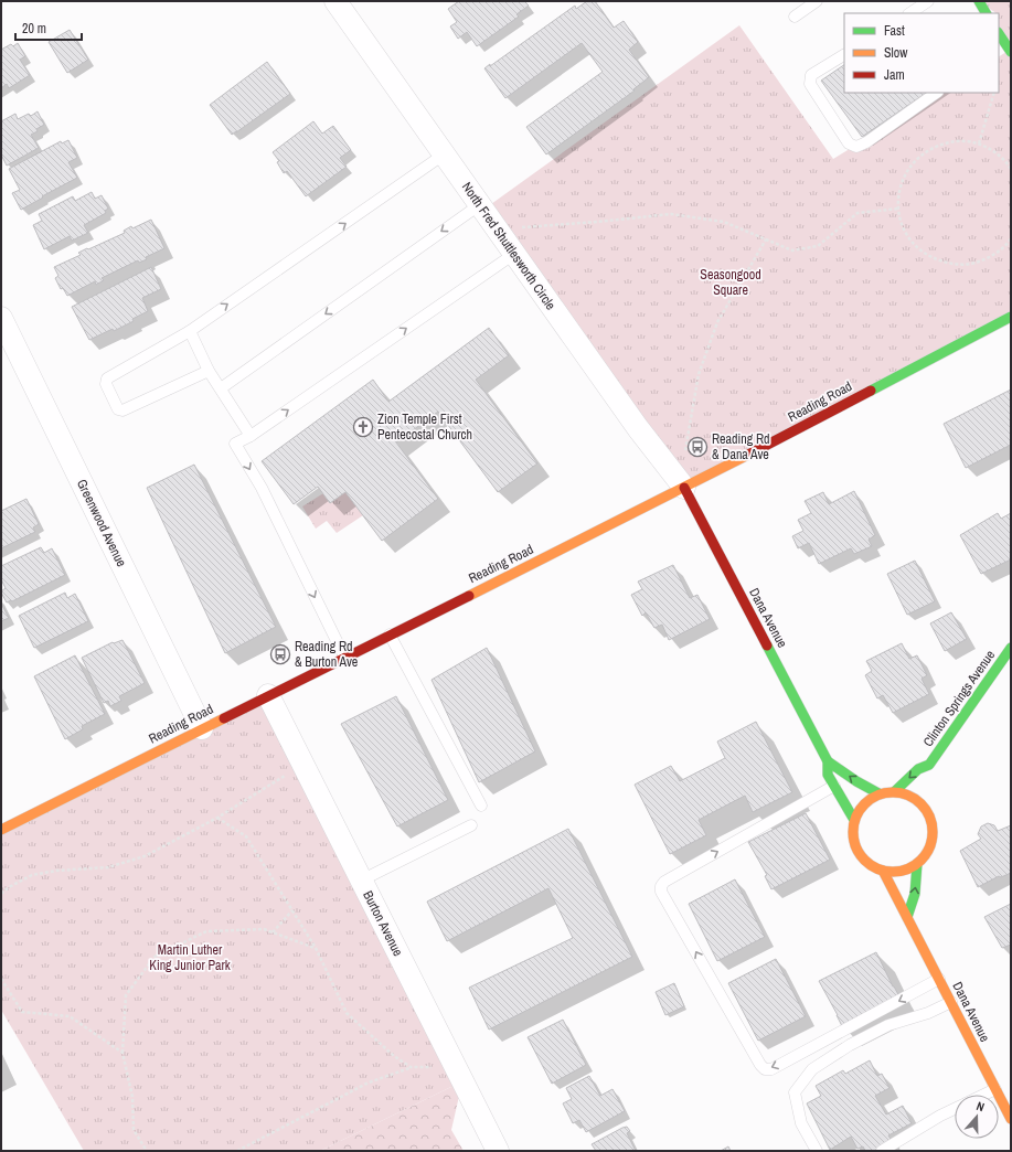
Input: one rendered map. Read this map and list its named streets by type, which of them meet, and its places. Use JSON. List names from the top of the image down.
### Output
{
  "streets": {
    "street": [
      "North Fred Shuttlesworth Circle",
      "Reading Road",
      "Greenwood Avenue",
      "Dana Avenue",
      "Clinton Springs Avenue",
      "Burton Avenue"
    ]
  },
  "crossings": [
    ["North Fred Shuttlesworth Circle", "Reading Road"],
    ["North Fred Shuttlesworth Circle", "Dana Avenue"],
    ["Reading Road", "Greenwood Avenue"],
    ["Reading Road", "Dana Avenue"],
    ["Reading Road", "Burton Avenue"],
    ["Dana Avenue", "Clinton Springs Avenue"]
  ],
  "one_way": ["Clinton Springs Avenue"],
  "parks": ["Seasongood Square", "Martin Luther King Junior Park"],
  "places": {
    "church": ["Zion Temple First Pentecostal Church"],
    "bus stop": ["Reading Rd & Dana Ave", "Reading Rd & Burton Ave"]
  },
  "legend": ["Fast", "Slow", "Jam"],
  "scale_bar": "20 m",
  "north": "top"
}
